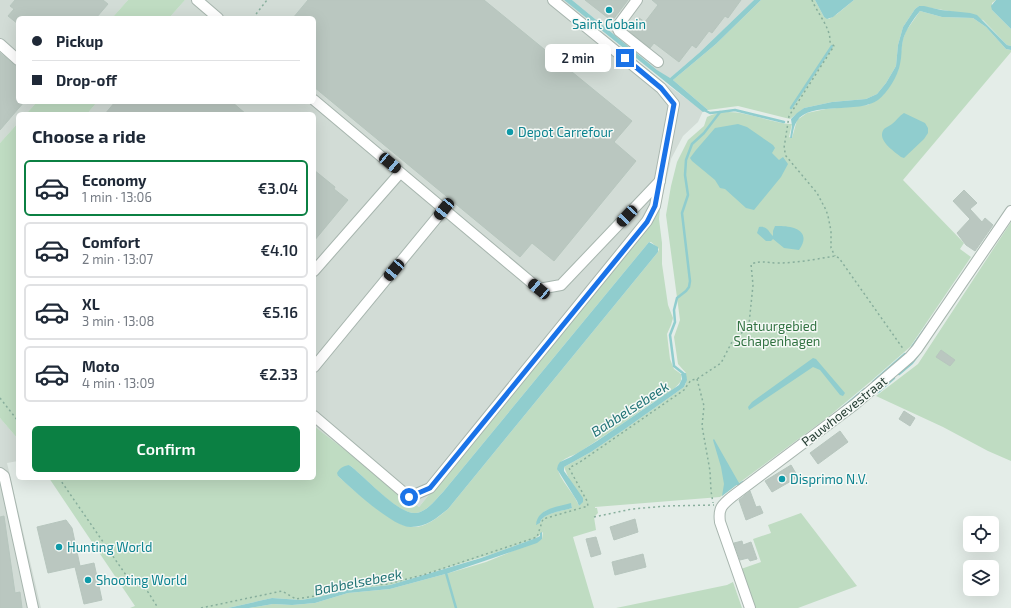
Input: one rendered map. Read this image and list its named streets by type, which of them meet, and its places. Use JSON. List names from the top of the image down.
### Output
{
  "streets": {
    "street": ["Pauwhoevestraat"]
  },
  "water": ["Babbelsebeek"],
  "parks": ["Natuurgebied Schapenhagen"],
  "places": [
    "Saint Gobain",
    "Depot Carrefour",
    "Disprimo N.V.",
    "Hunting World",
    "Shooting World"
  ],
  "page": {
    "banner": ["Pickup", "Drop-off"],
    "bubble": "2 min",
    "heading": "Choose a ride",
    "list": [
      {
        "name": "Economy",
        "note": "1 min · 13:06",
        "value": "€3.04"
      },
      {
        "name": "Comfort",
        "note": "2 min · 13:07",
        "value": "€4.10"
      },
      {
        "name": "XL",
        "note": "3 min · 13:08",
        "value": "€5.16"
      },
      {
        "name": "Moto",
        "note": "4 min · 13:09",
        "value": "€2.33"
      }
    ],
    "buttons": "Confirm"
  }
}
